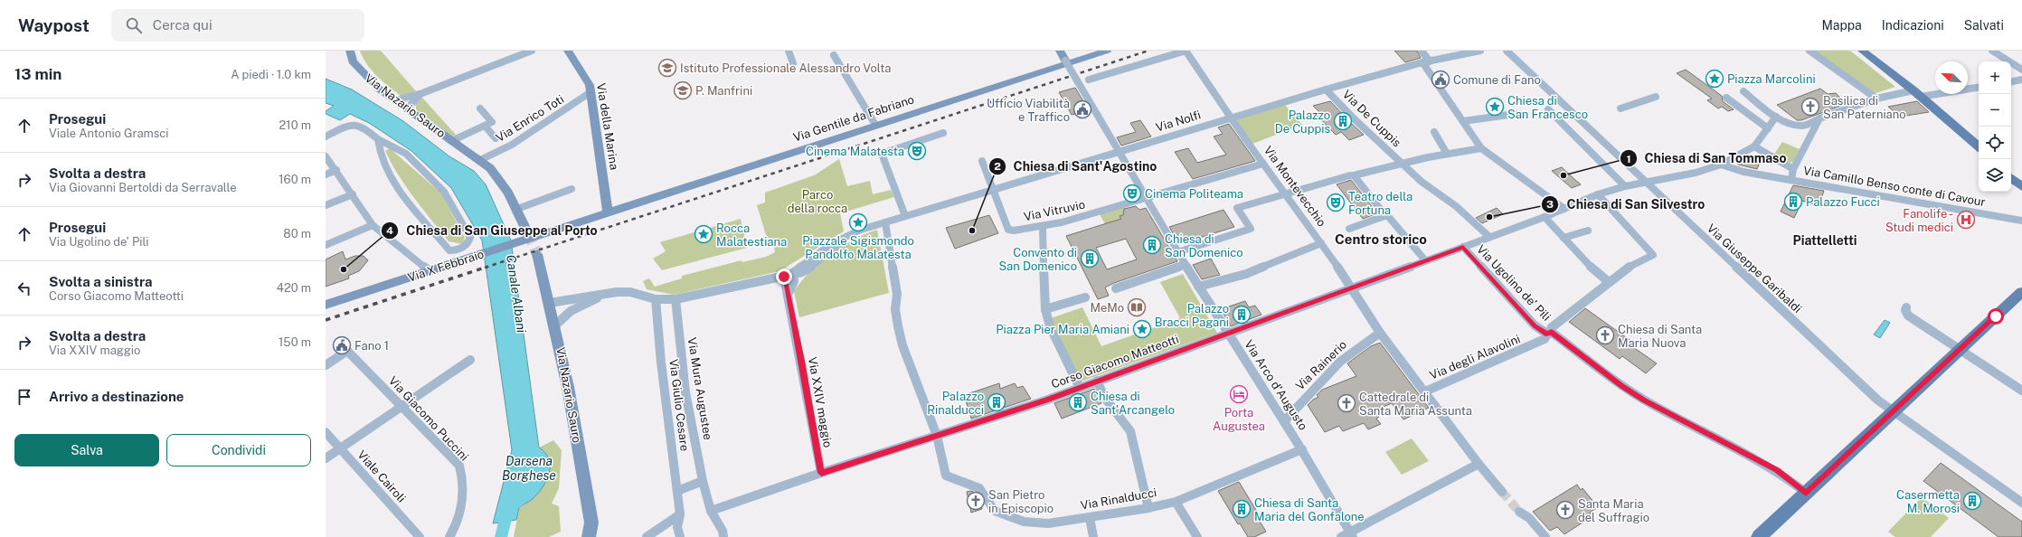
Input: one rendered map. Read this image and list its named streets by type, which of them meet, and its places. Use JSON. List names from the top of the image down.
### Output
{
  "streets": {
    "street": [
      "Via Nazario Sauro",
      "Via Enrico Toti",
      "Via Gentile da Fabriano",
      "Via De Cuppis",
      "Via Nolfi",
      "Via della Marina",
      "Via Montevecchio",
      "Via Camillo Benso conte di Cavour",
      "Via Vitruvio",
      "Via X Febbraio",
      "Via Giuseppe Garibaldi",
      "Via Ugolino de' Pili",
      "Via degli Alavolini",
      "Corso Giacomo Matteotti",
      "Via Rainerio",
      "Via Arco d'Augusto",
      "Via Mura Augustee",
      "Via XXIV maggio",
      "Via Giulio Cesare",
      "Via Giacomo Puccini",
      "Viale Cairoli",
      "Via Rinalducci"
    ]
  },
  "crossings": [
    ["Via Nazario Sauro", "Via Enrico Toti"],
    ["Via Nazario Sauro", "Via X Febbraio"],
    ["Via Enrico Toti", "Via della Marina"],
    ["Via Gentile da Fabriano", "Via della Marina"],
    ["Via Gentile da Fabriano", "Via X Febbraio"],
    ["Via De Cuppis", "Via Nolfi"],
    ["Via De Cuppis", "Corso Giacomo Matteotti"],
    ["Via Nolfi", "Via Montevecchio"],
    ["Via Nolfi", "Via Vitruvio"],
    ["Via Nolfi", "Via Arco d'Augusto"],
    ["Via Nolfi", "Via XXIV maggio"],
    ["Via della Marina", "Via X Febbraio"],
    ["Via Montevecchio", "Via Vitruvio"],
    ["Via Montevecchio", "Via degli Alavolini"],
    ["Via Montevecchio", "Corso Giacomo Matteotti"],
    ["Via Montevecchio", "Via Rainerio"],
    ["Via Camillo Benso conte di Cavour", "Corso Giacomo Matteotti"],
    ["Via Vitruvio", "Via Arco d'Augusto"],
    ["Via Giuseppe Garibaldi", "Corso Giacomo Matteotti"],
    ["Via Ugolino de' Pili", "Via degli Alavolini"],
    ["Via Ugolino de' Pili", "Corso Giacomo Matteotti"],
    ["Via degli Alavolini", "Corso Giacomo Matteotti"],
    ["Corso Giacomo Matteotti", "Via Arco d'Augusto"],
    ["Corso Giacomo Matteotti", "Via Mura Augustee"],
    ["Corso Giacomo Matteotti", "Via XXIV maggio"],
    ["Corso Giacomo Matteotti", "Via Rinalducci"],
    ["Via Rainerio", "Via Arco d'Augusto"],
    ["Via Arco d'Augusto", "Via Rinalducci"]
  ],
  "districts": ["Centro storico", "Piattelletti"],
  "water": ["Canale Albani", "Darsena Borghese"],
  "parks": ["Parco della rocca"],
  "places": {
    "school or university": ["Istituto Professionale Alessandro Volta", "P. Manfrini"],
    "place": [
      "Piazza Marcolini",
      "Chiesa di San Francesco",
      "Piazzale Sigismondo Pandolfo Malatesta",
      "Rocca Malatestiana",
      "Piazza Pier Maria Amiani"
    ],
    "public building": ["Comune di Fano", "Ufficio Viabilità e Traffico", "Fano 1"],
    "church": [
      "Basilica di San Paterniano",
      "Chiesa di Santa Maria Nuova",
      "Cattedrale di Santa Maria Assunta",
      "San Pietro in Episcopio",
      "Santa Maria del Suffragio"
    ],
    "building": [
      "Palazzo De Cuppis",
      "Palazzo Fucci",
      "Chiesa di San Domenico",
      "Convento di San Domenico",
      "Palazzo Bracci Pagani",
      "Palazzo Rinalducci",
      "Chiesa di Sant'Arcangelo",
      "Casermetta M. Morosi",
      "Chiesa di Santa Maria del Gonfalone"
    ],
    "theatre": ["Cinema Malatesta", "Cinema Politeama", "Teatro della Fortuna"],
    "other": [
      "Chiesa di San Tommaso",
      "Chiesa di San Silvestro",
      "Chiesa di Sant'Agostino",
      "Chiesa di San Giuseppe al Porto"
    ],
    "hospital": ["Fanolife - Studi medici"],
    "library": ["MeMo"],
    "hotel": ["Porta Augustea"]
  },
  "north": "top left",
  "page": {
    "header": "Waypost",
    "search": "Cerca qui",
    "nav": ["Mappa", "Indicazioni", "Salvati"],
    "heading": ["13 min", "A piedi · 1.0 km"],
    "map_buttons": ["+", "−"],
    "list": [
      ["Prosegui", "Viale Antonio Gramsci", "210 m"],
      ["Svolta a destra", "Via Giovanni Bertoldi da Serravalle", "160 m"],
      ["Prosegui", "Via Ugolino de' Pili", "80 m"],
      ["Svolta a sinistra", "Corso Giacomo Matteotti", "420 m"],
      ["Svolta a destra", "Via XXIV maggio", "150 m"],
      "Arrivo a destinazione"
    ],
    "buttons": ["Salva", "Condividi"]
  }
}
